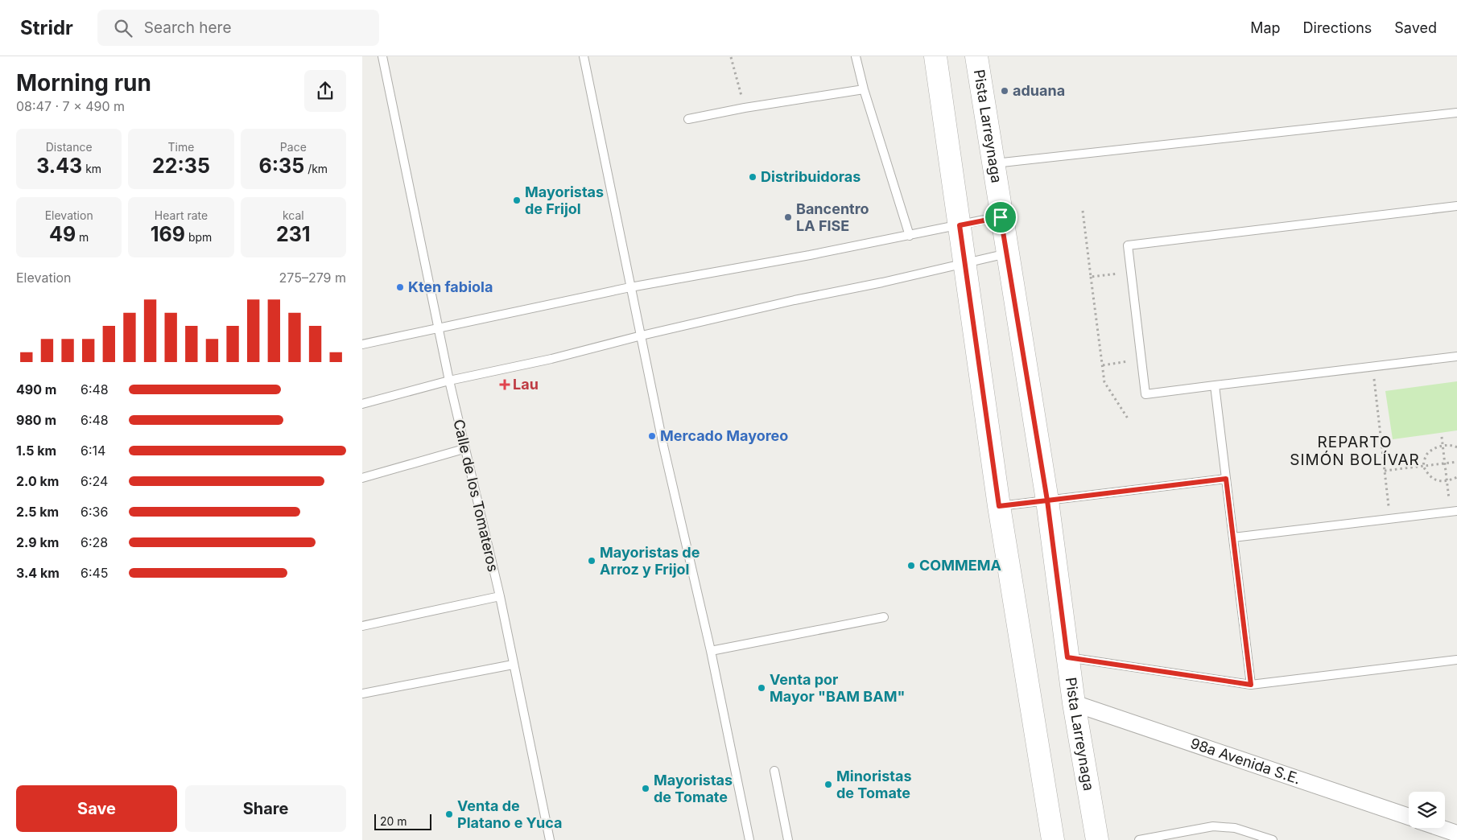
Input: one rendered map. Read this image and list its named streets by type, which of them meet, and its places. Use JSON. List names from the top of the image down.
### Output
{
  "streets": {
    "main road": ["Pista Larreynaga"],
    "street": ["98a Avenida S.E."],
    "lane": ["Calle de los Tomateros"]
  },
  "crossings": [
    ["Pista Larreynaga", "98a Avenida S.E."]
  ],
  "districts": ["REPARTO SIMÓN BOLÍVAR"],
  "places": {
    "other": [
      "aduana",
      "Distribuidoras",
      "Mayoristas de Frijol",
      "Bancentro LA FISE",
      "Kten fabiola",
      "Mercado Mayoreo",
      "Mayoristas de Arroz y Frijol",
      "COMMEMA",
      "Venta por Mayor \"BAM BAM\"",
      "Minoristas de Tomate",
      "Mayoristas de Tomate",
      "Venta de Platano e Yuca"
    ],
    "health": ["Lau"]
  },
  "scale_bar": "20 m",
  "page": {
    "header": "Stridr",
    "search": "Search here",
    "nav": ["Map", "Directions", "Saved"],
    "heading": ["Morning run", "08:47 · 7 × 490 m"],
    "stats": [
      ["Distance", "3.43 km"],
      ["Time", "22:35"],
      ["Pace", "6:35 /km"],
      ["Elevation", "49 m"],
      ["Heart rate", "169 bpm"],
      ["kcal", "231"]
    ],
    "chart": ["Elevation", "275–279 m"],
    "list": [
      {
        "name": "490 m",
        "note": "6:48"
      },
      {
        "name": "980 m",
        "note": "6:48"
      },
      {
        "name": "1.5 km",
        "note": "6:14"
      },
      {
        "name": "2.0 km",
        "note": "6:24"
      },
      {
        "name": "2.5 km",
        "note": "6:36"
      },
      {
        "name": "2.9 km",
        "note": "6:28"
      },
      {
        "name": "3.4 km",
        "note": "6:45"
      }
    ],
    "buttons": ["Save", "Share"],
    "scale": "20 m"
  }
}
